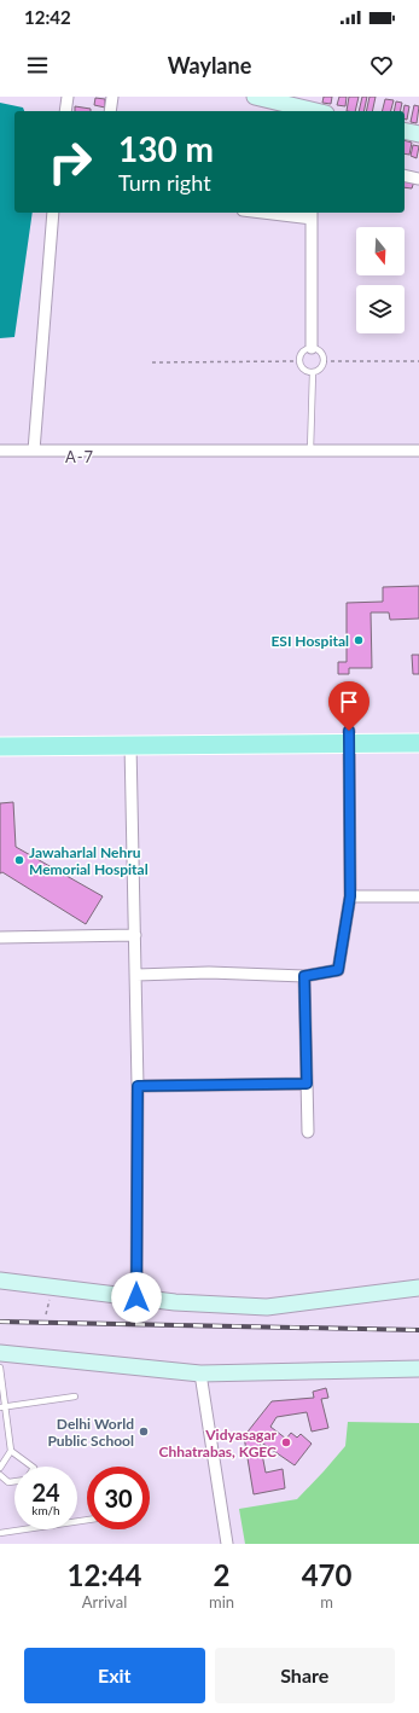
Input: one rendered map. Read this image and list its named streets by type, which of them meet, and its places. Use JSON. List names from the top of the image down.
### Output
{
  "districts": ["A-7"],
  "places": [
    "ESI Hospital",
    "Jawaharlal Nehru Memorial Hospital",
    "Delhi World Public School",
    "Vidyasagar Chhatrabas, KGEC"
  ],
  "north": "bottom",
  "page": {
    "status": "12:42",
    "header": "Waylane",
    "turn": ["130 m", "Turn right"],
    "speed": "24 km/h",
    "limit": "30",
    "eta": [
      "12:44",
      "Arrival",
      "2",
      "min",
      "470",
      "m"
    ],
    "buttons": ["Exit", "Share"]
  }
}
